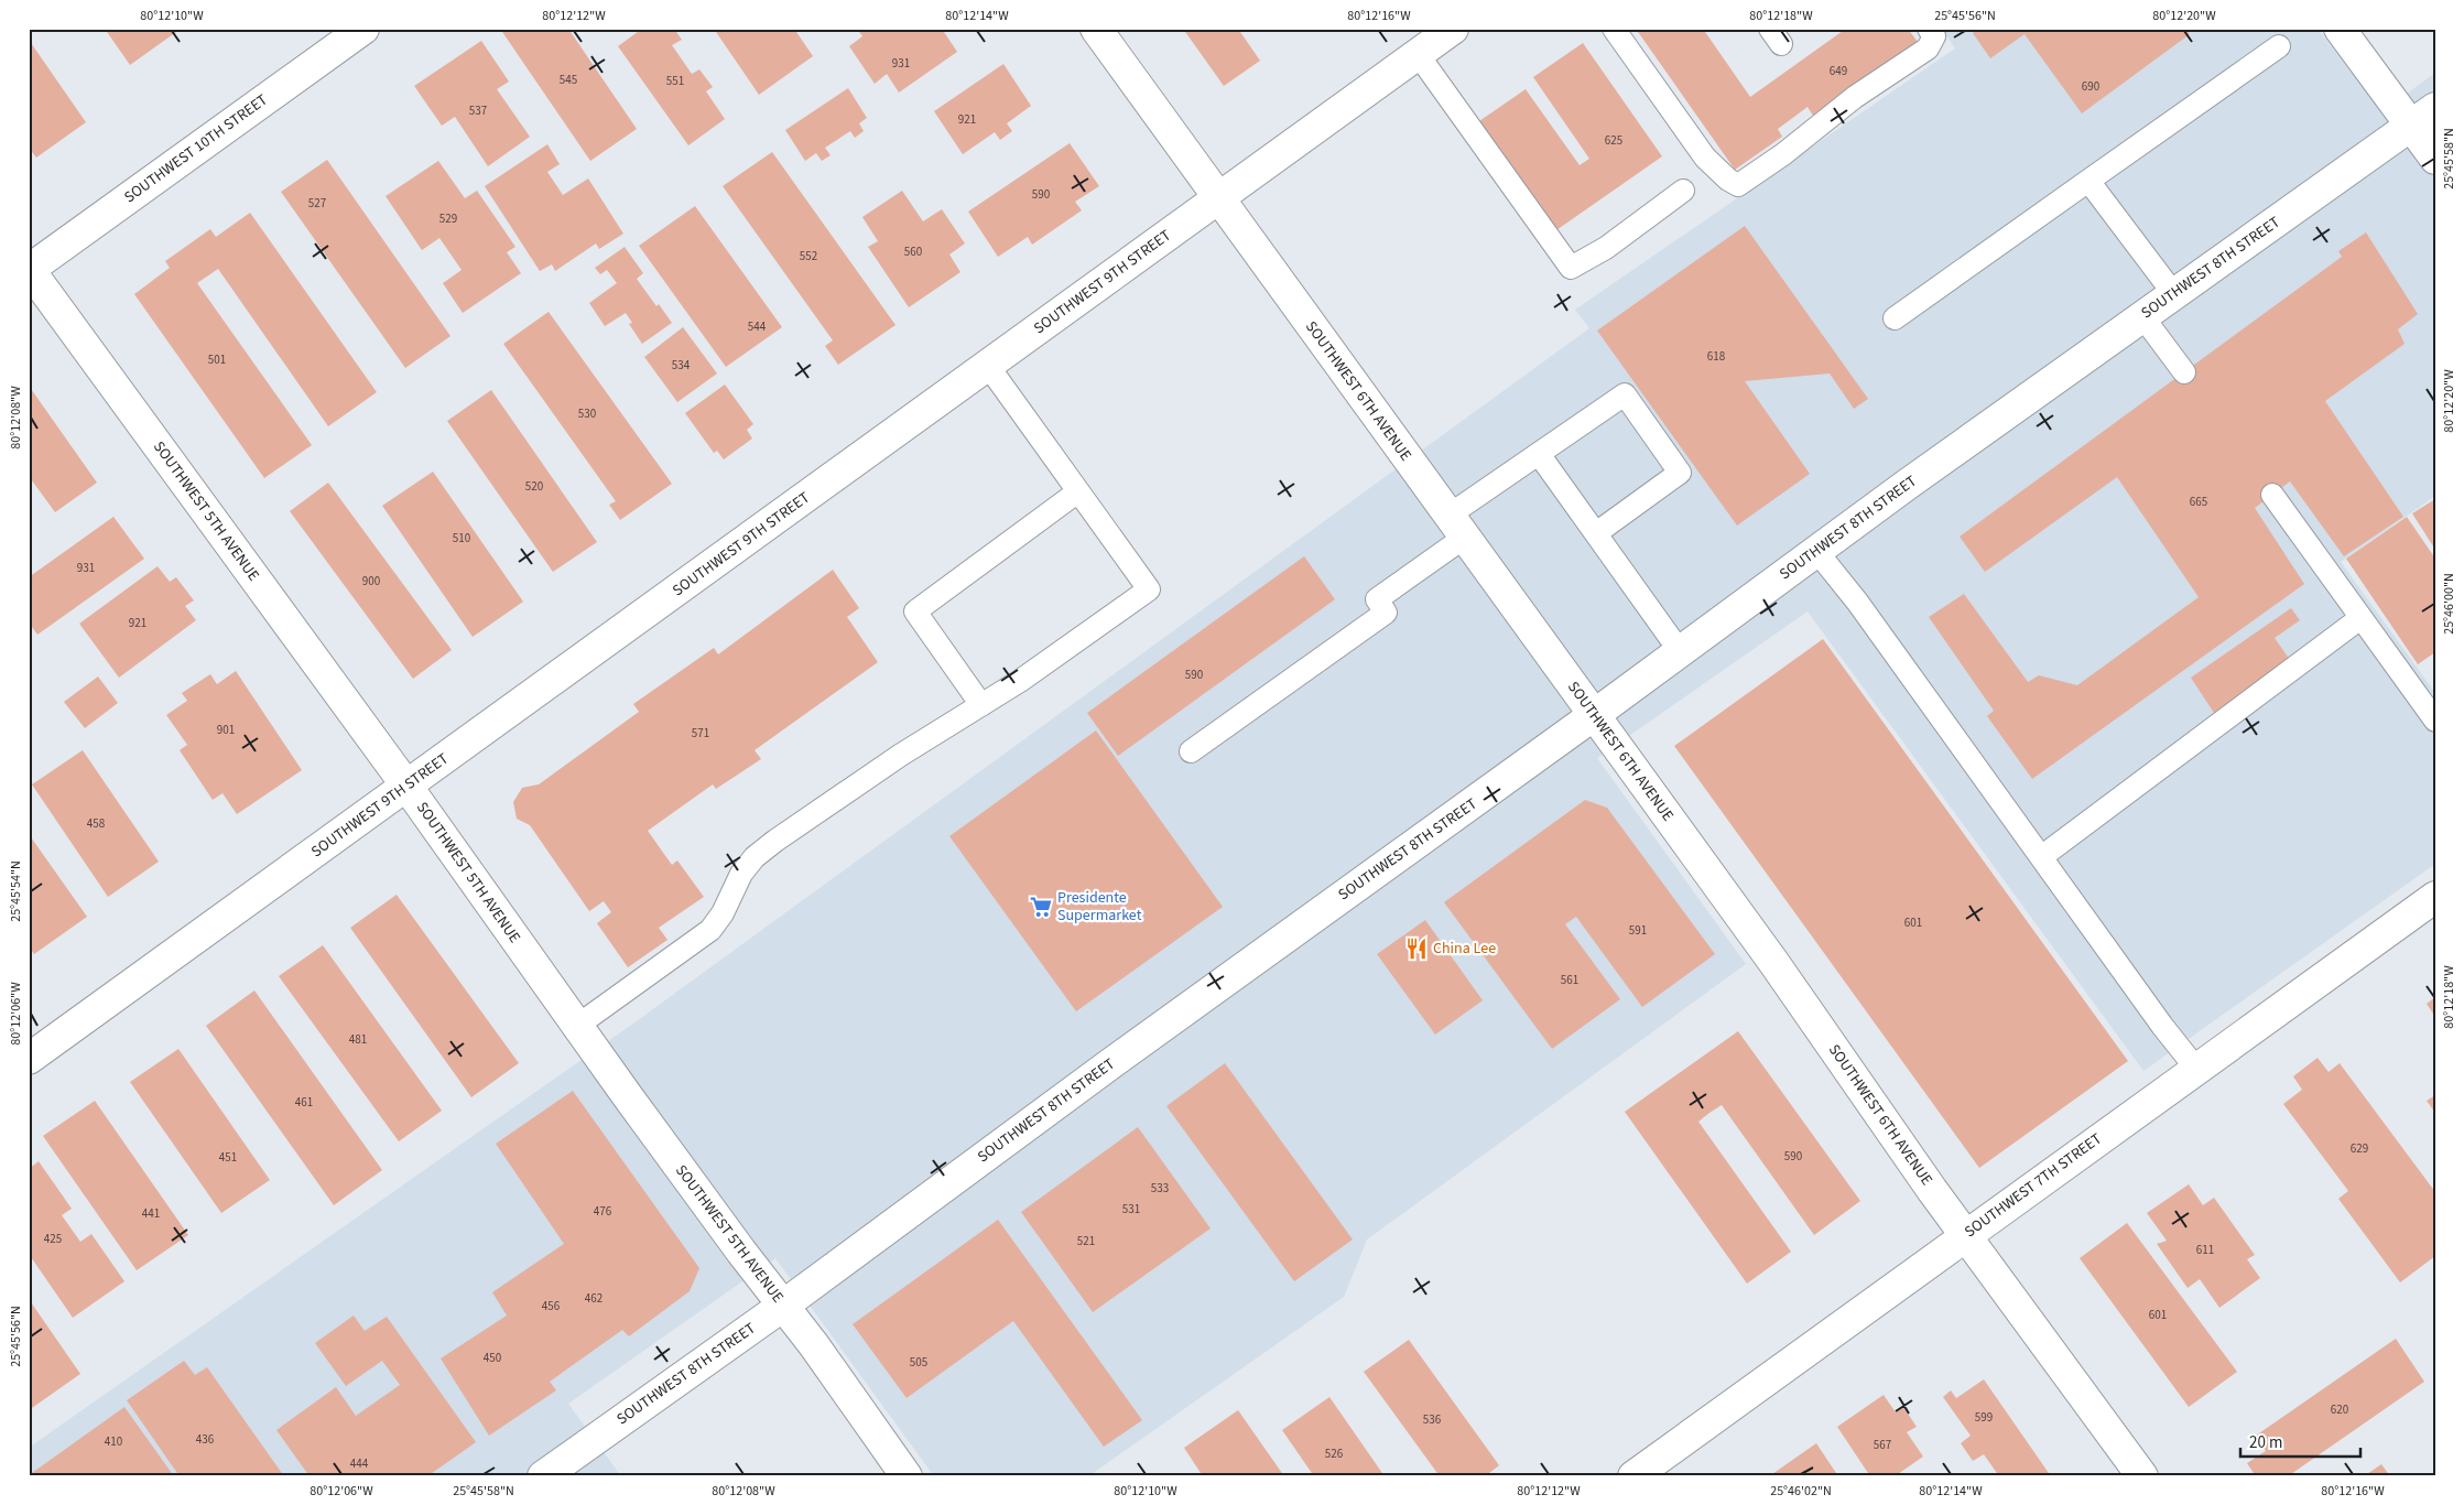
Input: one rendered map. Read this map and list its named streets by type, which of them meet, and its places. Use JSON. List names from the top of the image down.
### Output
{
  "streets": {
    "street": [
      "SOUTHWEST 10TH STREET",
      "SOUTHWEST 8TH STREET",
      "SOUTHWEST 9TH STREET",
      "SOUTHWEST 6TH AVENUE",
      "SOUTHWEST 5TH AVENUE",
      "SOUTHWEST 7TH STREET"
    ]
  },
  "crossings": [
    ["SOUTHWEST 10TH STREET", "SOUTHWEST 5TH AVENUE"],
    ["SOUTHWEST 8TH STREET", "SOUTHWEST 6TH AVENUE"],
    ["SOUTHWEST 8TH STREET", "SOUTHWEST 5TH AVENUE"],
    ["SOUTHWEST 9TH STREET", "SOUTHWEST 6TH AVENUE"],
    ["SOUTHWEST 9TH STREET", "SOUTHWEST 5TH AVENUE"],
    ["SOUTHWEST 6TH AVENUE", "SOUTHWEST 7TH STREET"]
  ],
  "places": {
    "supermarket": ["Presidente Supermarket"],
    "restaurant": ["China Lee"]
  },
  "house_numbers": [
    "931",
    "649",
    "545",
    "551",
    "690",
    "537",
    "921",
    "625",
    "590",
    "527",
    "529",
    "560",
    "552",
    "544",
    "618",
    "501",
    "534",
    "530",
    "520",
    "665",
    "510",
    "931",
    "900",
    "921",
    "590",
    "901",
    "571",
    "458",
    "601",
    "591",
    "561",
    "481",
    "461",
    "629",
    "590",
    "451",
    "533",
    "531",
    "476",
    "441",
    "425",
    "521",
    "611",
    "462",
    "456",
    "601",
    "450",
    "505",
    "620",
    "599",
    "536",
    "436",
    "410",
    "567",
    "526",
    "444"
  ],
  "scale_bar": "20 m",
  "coordinates": [
    "80°12'10\"W",
    "80°12'12\"W",
    "80°12'14\"W",
    "80°12'16\"W",
    "80°12'18\"W",
    "25°45'56\"N",
    "80°12'20\"W",
    "25°45'58\"N",
    "80°12'08\"W",
    "25°46'00\"N",
    "25°45'54\"N",
    "80°12'06\"W",
    "25°46'02\"N"
  ]
}
